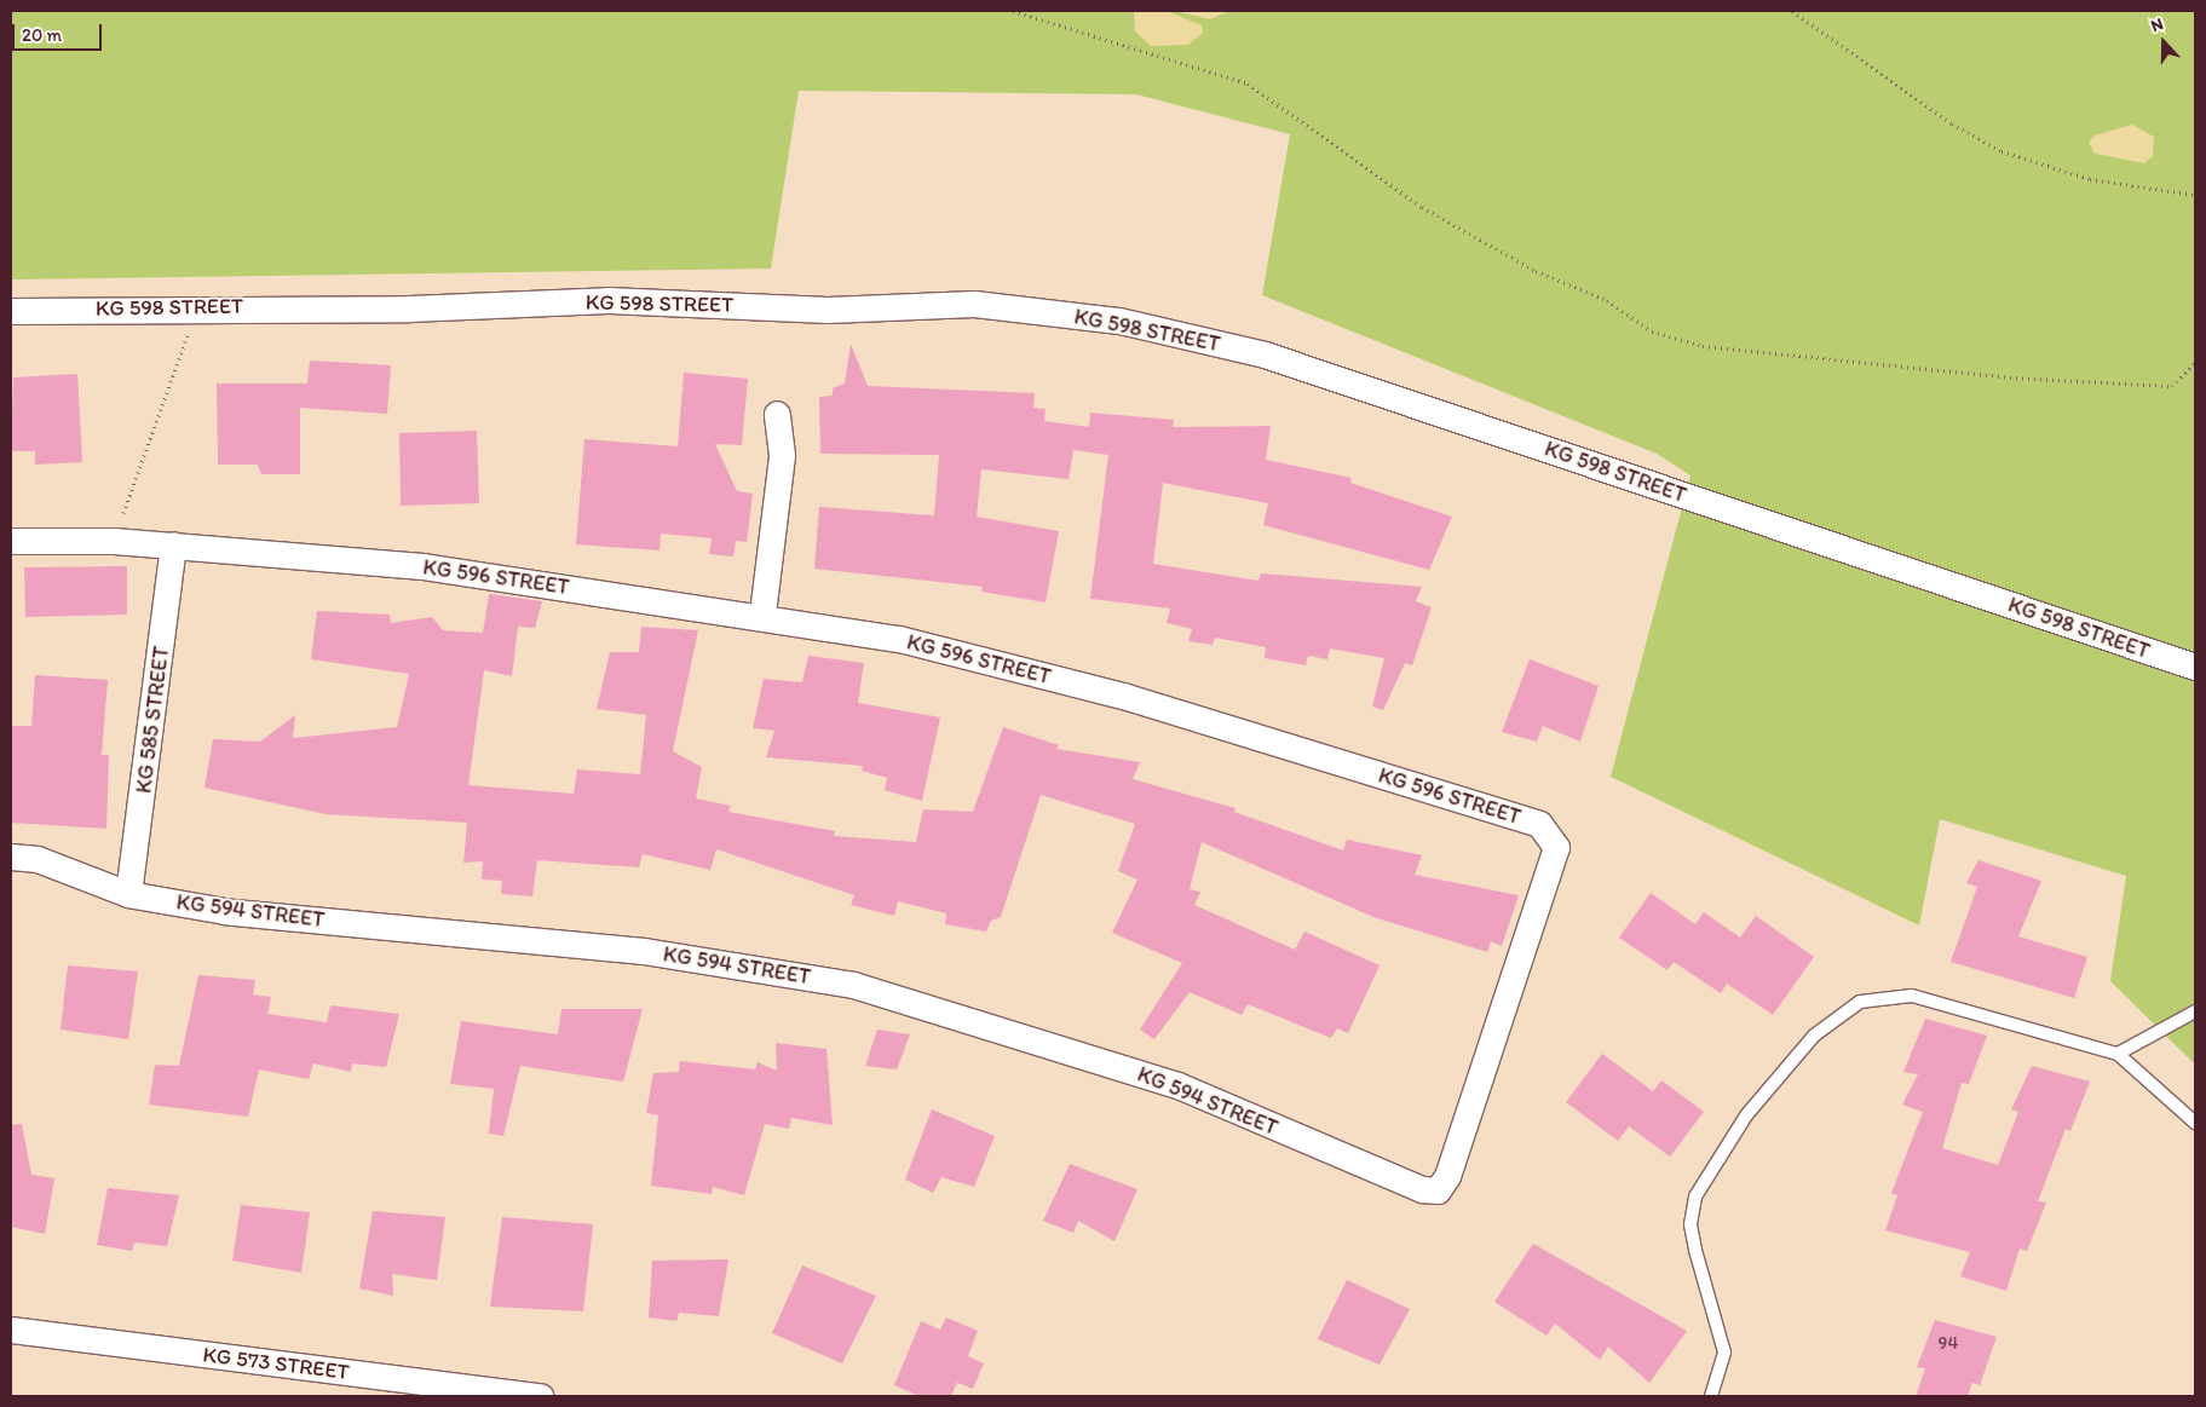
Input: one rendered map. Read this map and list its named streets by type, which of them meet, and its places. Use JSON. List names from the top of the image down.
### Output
{
  "streets": {
    "street": [
      "KG 598 STREET",
      "KG 596 STREET",
      "KG 585 STREET",
      "KG 594 STREET",
      "KG 573 STREET"
    ]
  },
  "crossings": [
    ["KG 596 STREET", "KG 585 STREET"],
    ["KG 596 STREET", "KG 594 STREET"],
    ["KG 585 STREET", "KG 594 STREET"]
  ],
  "house_numbers": ["94"],
  "scale_bar": "20 m",
  "north": "top"
}
